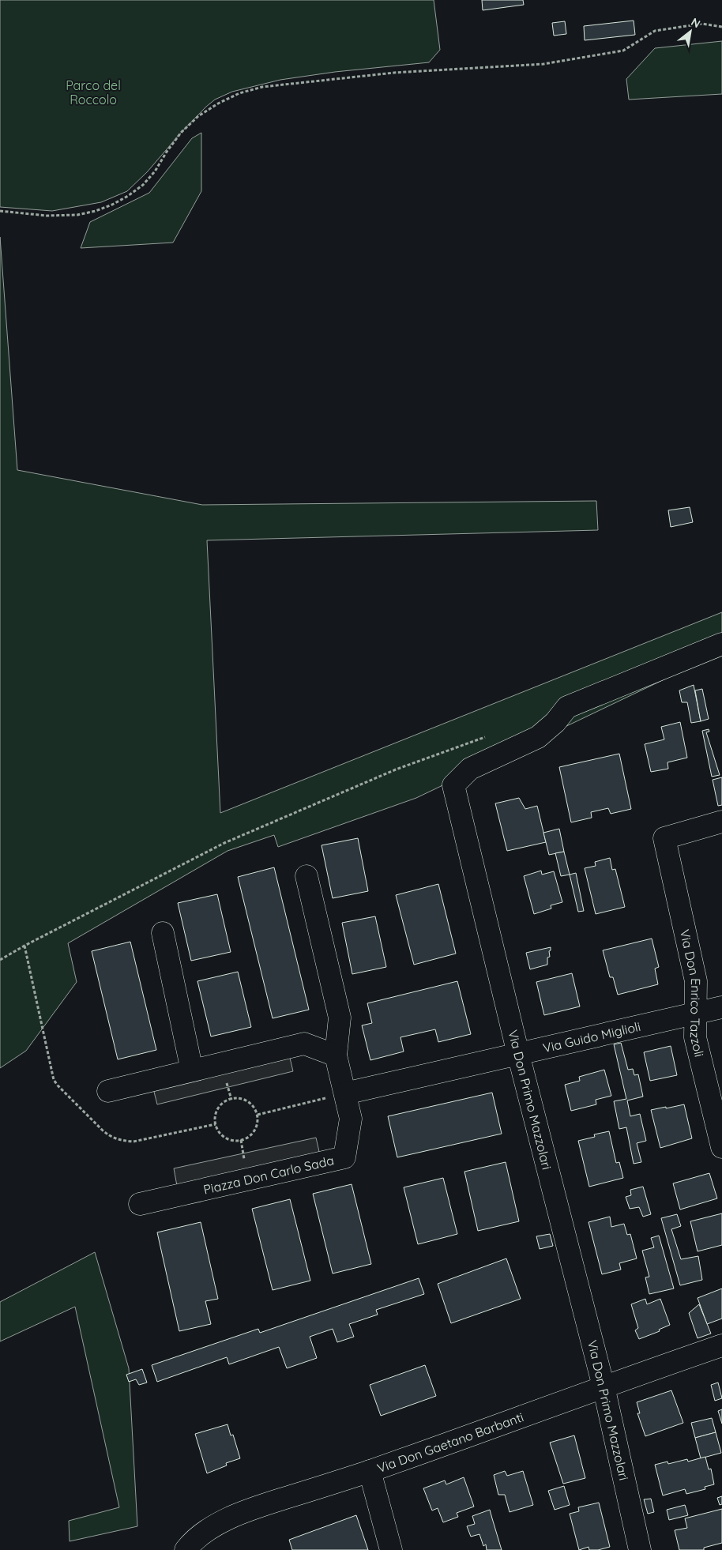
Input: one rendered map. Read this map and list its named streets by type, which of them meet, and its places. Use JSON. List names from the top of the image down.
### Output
{
  "streets": {
    "street": [
      "Via Don Enrico Tazzoli",
      "Via Guido Miglioli",
      "Via Don Primo Mazzolari",
      "Piazza Don Carlo Sada",
      "Via Don Gaetano Barbanti"
    ]
  },
  "crossings": [
    ["Via Don Enrico Tazzoli", "Via Guido Miglioli"],
    ["Via Guido Miglioli", "Via Don Primo Mazzolari"],
    ["Via Guido Miglioli", "Piazza Don Carlo Sada"],
    ["Via Don Primo Mazzolari", "Via Don Gaetano Barbanti"]
  ],
  "parks": ["Parco del Roccolo"],
  "north": "top right"
}
